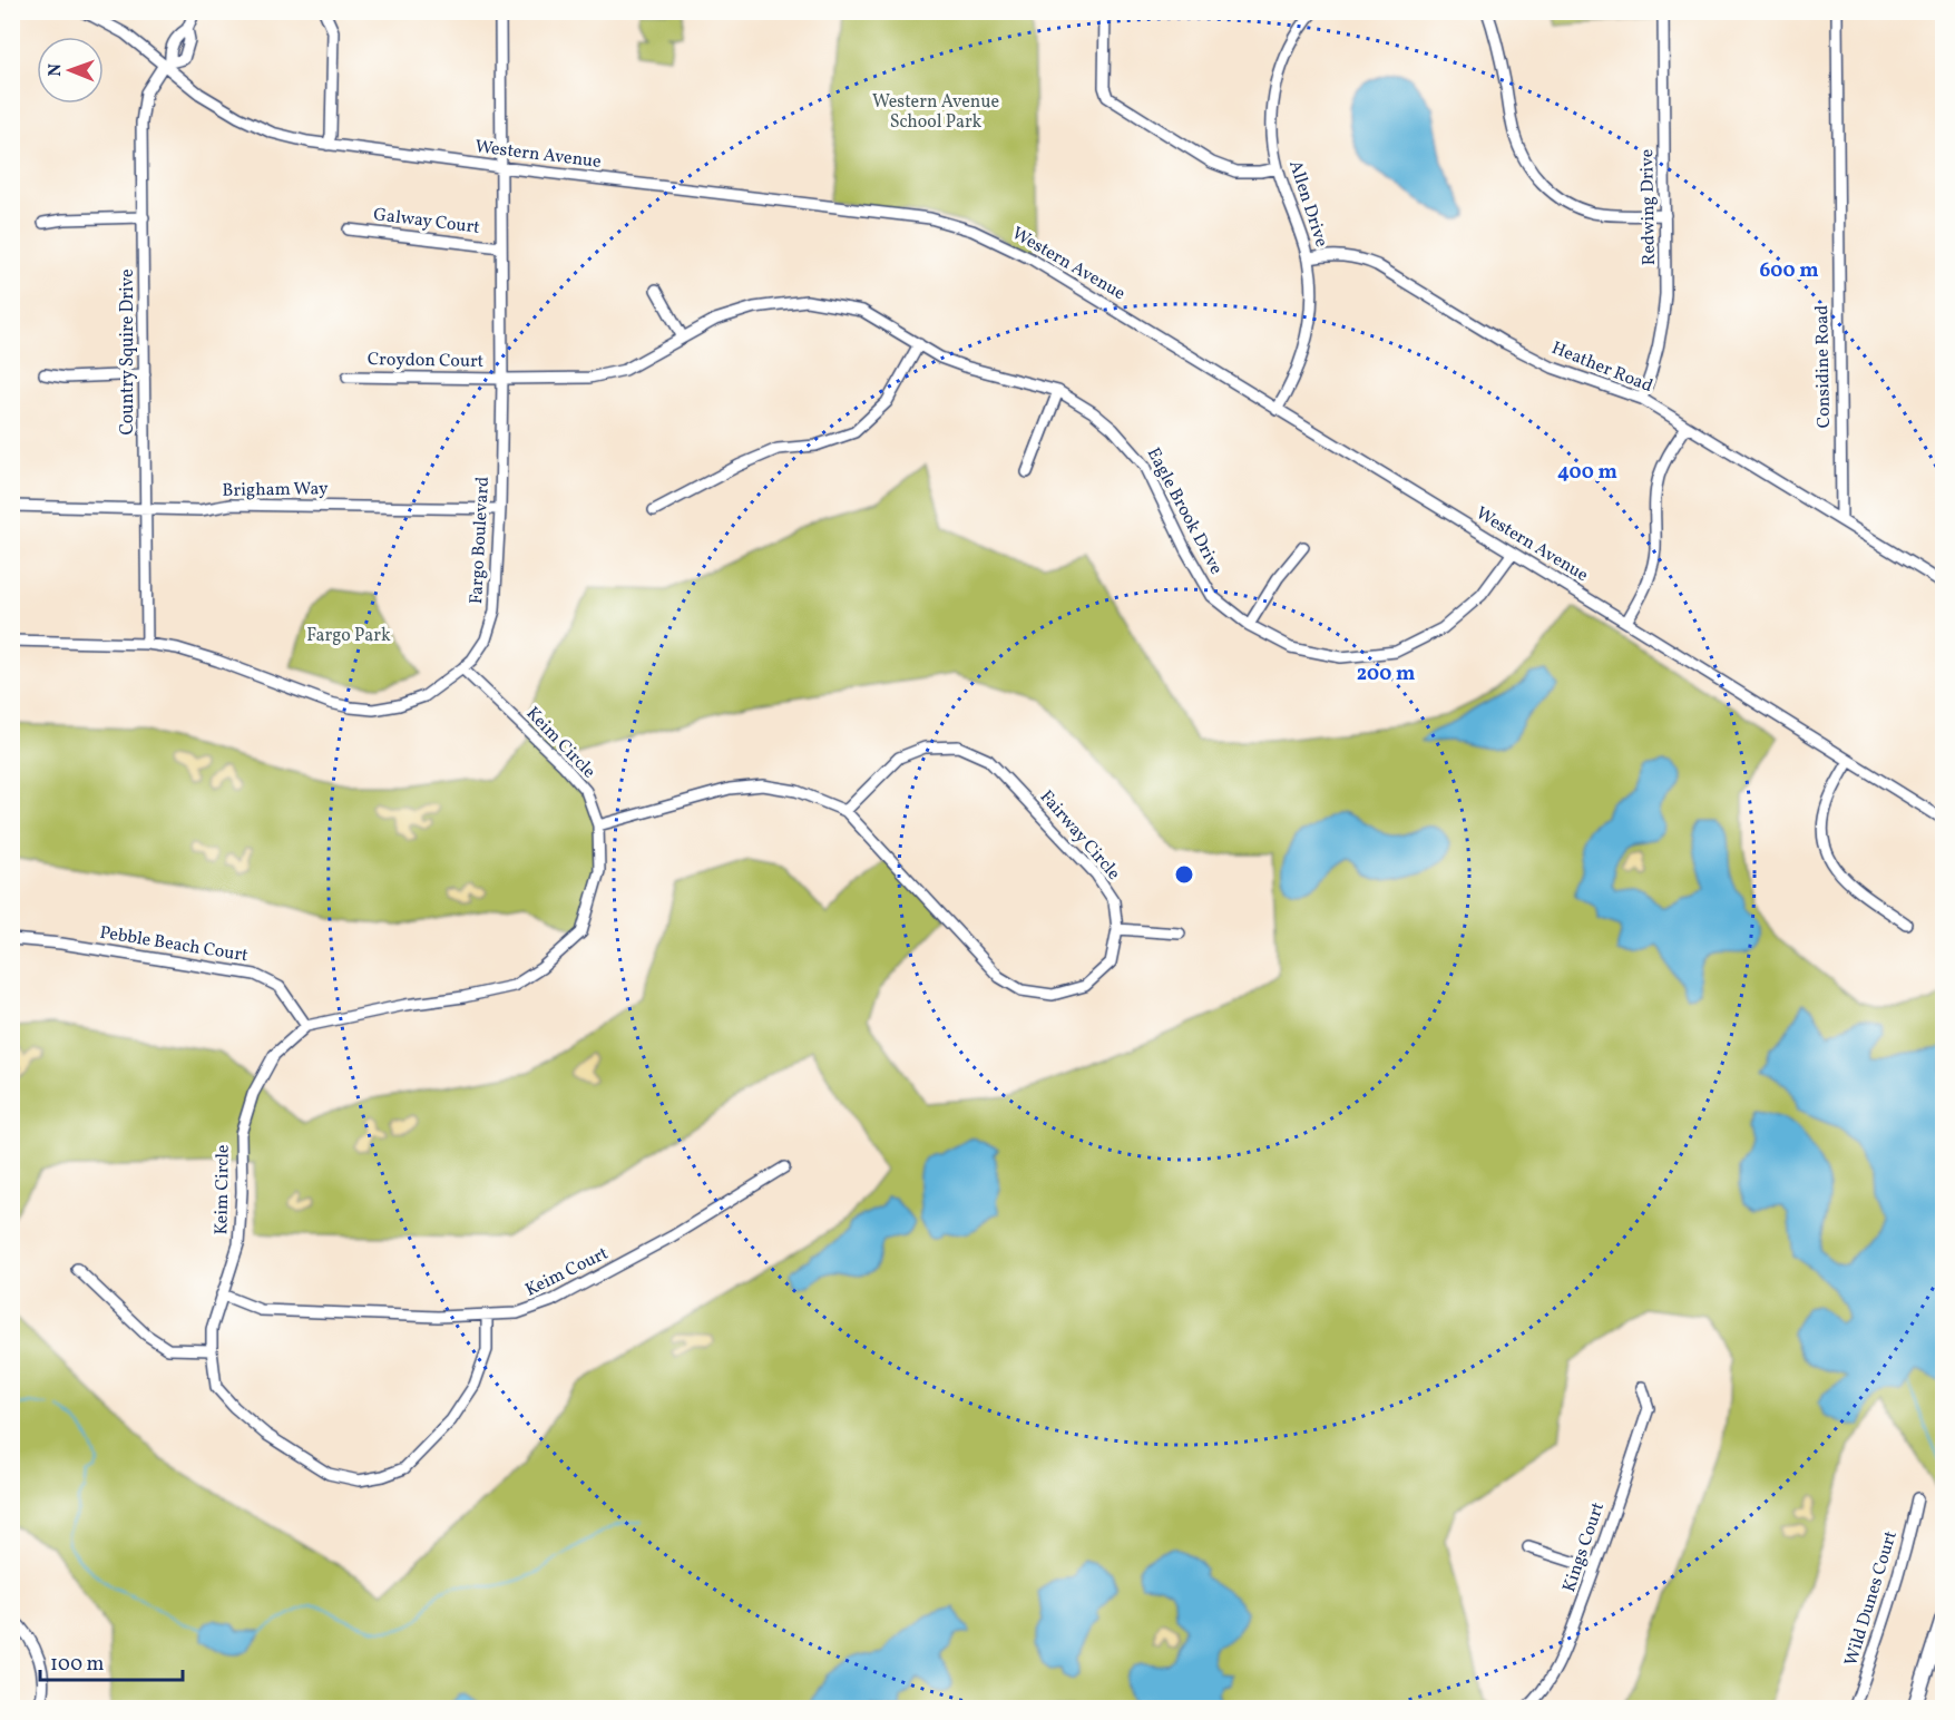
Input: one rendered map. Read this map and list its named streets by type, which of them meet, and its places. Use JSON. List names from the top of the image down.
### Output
{
  "streets": {
    "street": [
      "Western Avenue",
      "Allen Drive",
      "Redwing Drive",
      "Galway Court",
      "Country Squire Drive",
      "Croydon Court",
      "Considine Road",
      "Heather Road",
      "Brigham Way",
      "Eagle Brook Drive",
      "Fargo Boulevard",
      "Keim Circle",
      "Fairway Circle",
      "Pebble Beach Court",
      "Keim Court",
      "Kings Court",
      "Wild Dunes Court"
    ]
  },
  "crossings": [
    ["Western Avenue", "Allen Drive"],
    ["Western Avenue", "Country Squire Drive"],
    ["Western Avenue", "Eagle Brook Drive"],
    ["Western Avenue", "Fargo Boulevard"],
    ["Allen Drive", "Heather Road"],
    ["Redwing Drive", "Heather Road"],
    ["Galway Court", "Fargo Boulevard"],
    ["Country Squire Drive", "Brigham Way"],
    ["Country Squire Drive", "Fargo Boulevard"],
    ["Croydon Court", "Eagle Brook Drive"],
    ["Croydon Court", "Fargo Boulevard"],
    ["Considine Road", "Heather Road"],
    ["Brigham Way", "Fargo Boulevard"],
    ["Eagle Brook Drive", "Fargo Boulevard"],
    ["Fargo Boulevard", "Keim Circle"],
    ["Keim Circle", "Fairway Circle"],
    ["Keim Circle", "Pebble Beach Court"],
    ["Keim Circle", "Keim Court"]
  ],
  "parks": ["Western Avenue School Park", "Fargo Park"],
  "scale_bar": "100 m",
  "north": "left",
  "rings": ["600 m", "400 m", "200 m"]
}
